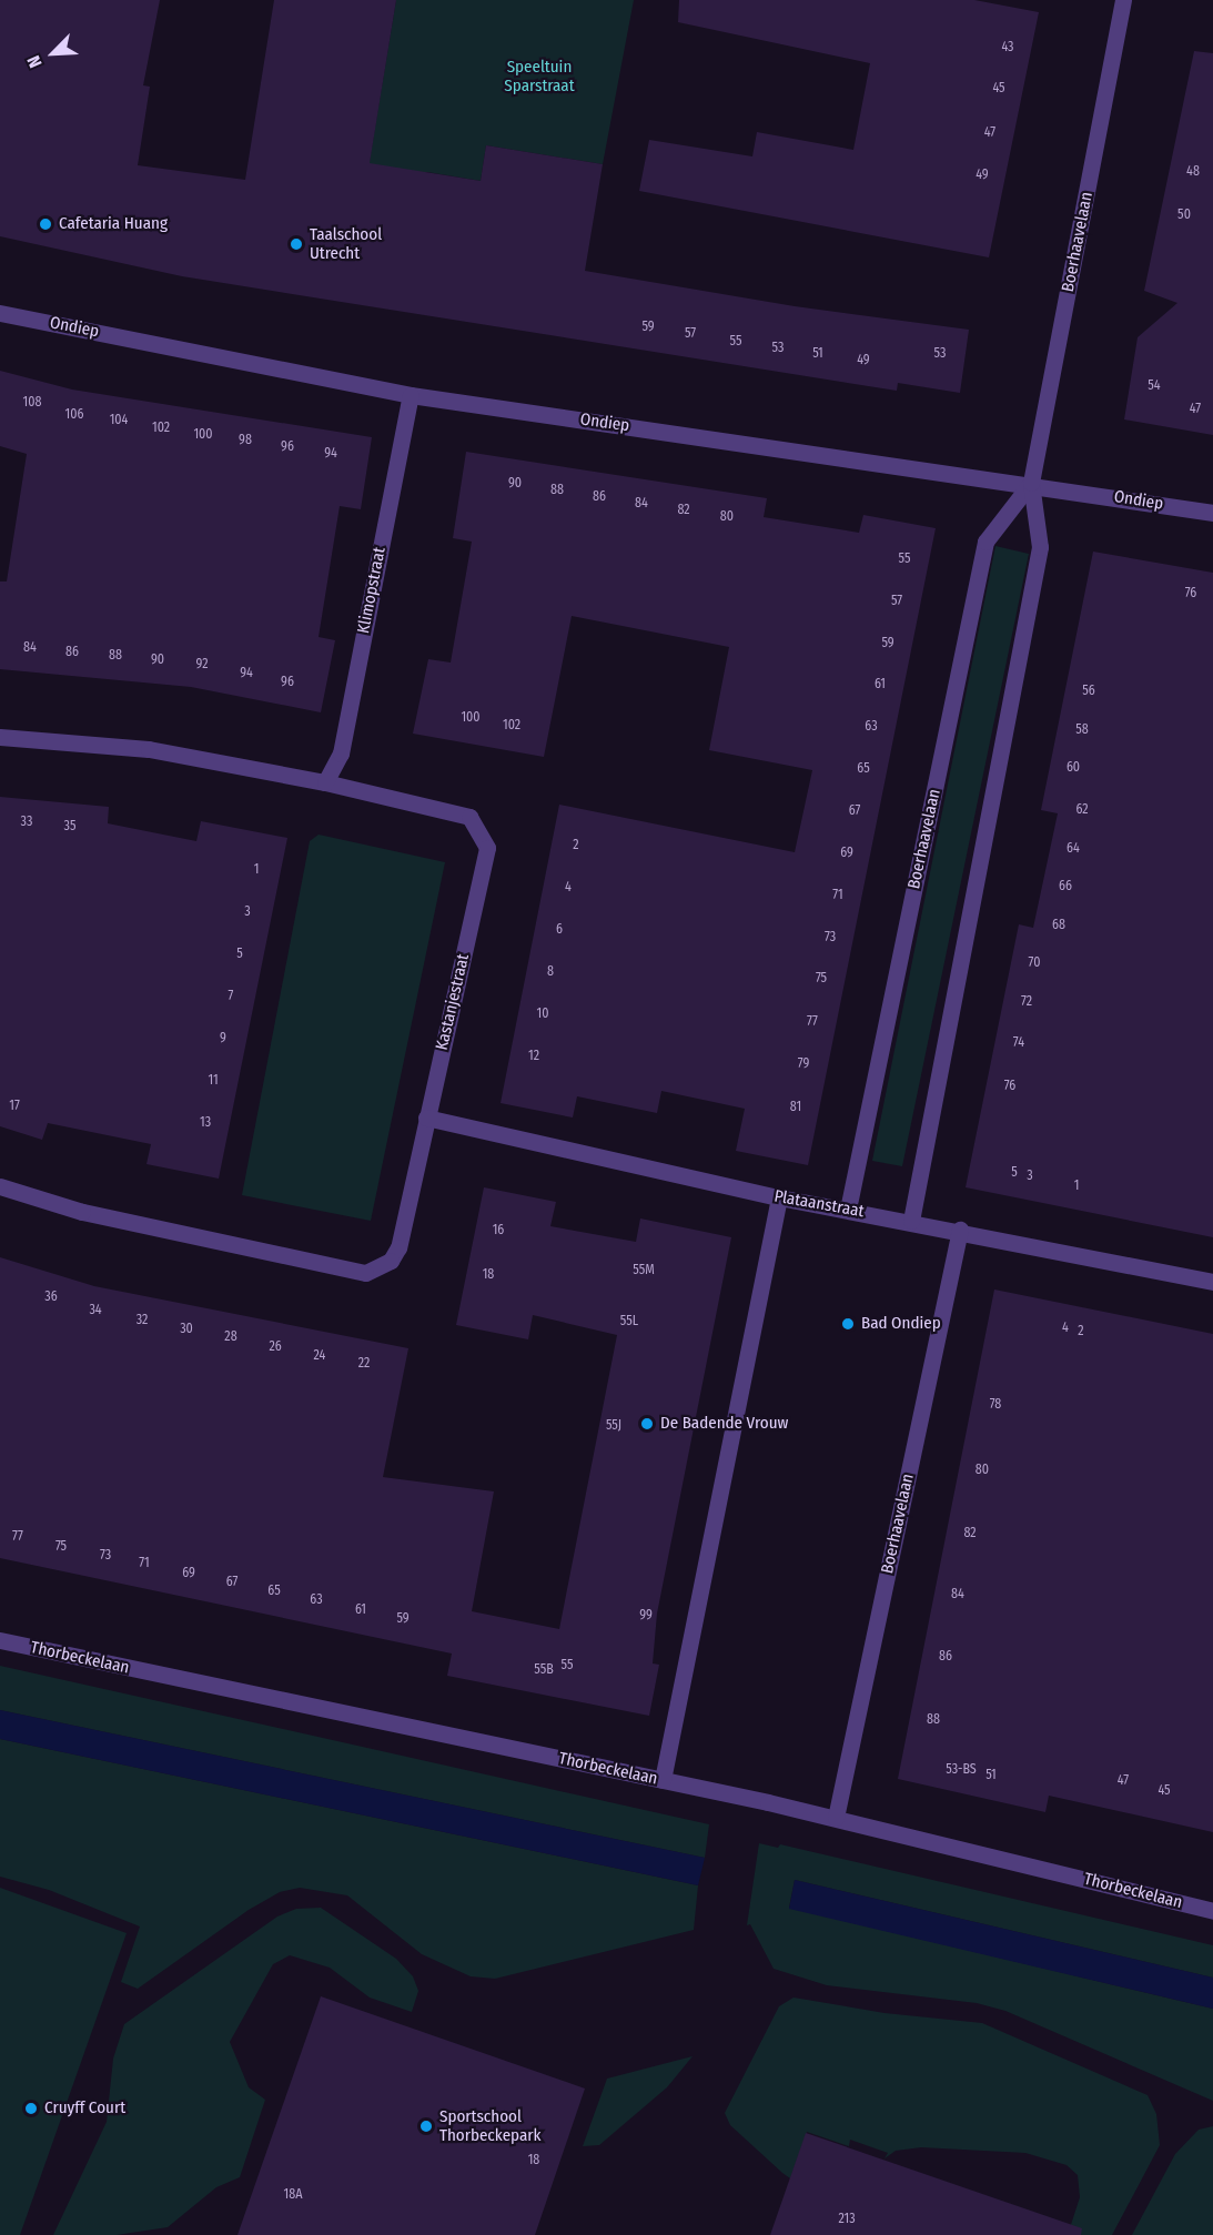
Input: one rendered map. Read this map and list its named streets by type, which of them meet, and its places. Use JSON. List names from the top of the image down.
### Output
{
  "streets": {
    "street": [
      "Boerhaavelaan",
      "Ondiep",
      "Klimopstraat",
      "Kastanjestraat",
      "Plataanstraat",
      "Thorbeckelaan"
    ]
  },
  "crossings": [
    ["Boerhaavelaan", "Ondiep"],
    ["Boerhaavelaan", "Plataanstraat"],
    ["Boerhaavelaan", "Thorbeckelaan"],
    ["Ondiep", "Klimopstraat"],
    ["Klimopstraat", "Kastanjestraat"],
    ["Kastanjestraat", "Plataanstraat"]
  ],
  "parks": ["Speeltuin Sparstraat"],
  "places": [
    "Cafetaria Huang",
    "Taalschool Utrecht",
    "Bad Ondiep",
    "De Badende Vrouw",
    "Cruyff Court",
    "Sportschool Thorbeckepark"
  ],
  "house_numbers": [
    "43",
    "45",
    "47",
    "48",
    "49",
    "50",
    "59",
    "57",
    "55",
    "53",
    "51",
    "53",
    "49",
    "54",
    "108",
    "47",
    "106",
    "104",
    "102",
    "100",
    "98",
    "96",
    "94",
    "90",
    "88",
    "86",
    "84",
    "82",
    "80",
    "55",
    "76",
    "57",
    "59",
    "84",
    "86",
    "88",
    "90",
    "92",
    "94",
    "96",
    "61",
    "56",
    "100",
    "102",
    "63",
    "58",
    "60",
    "65",
    "62",
    "67",
    "33",
    "35",
    "2",
    "64",
    "69",
    "1",
    "66",
    "4",
    "71",
    "3",
    "68",
    "6",
    "73",
    "5",
    "70",
    "8",
    "75",
    "7",
    "72",
    "10",
    "77",
    "9",
    "74",
    "12",
    "79",
    "11",
    "76",
    "17",
    "81",
    "13",
    "5",
    "3",
    "1",
    "16",
    "55M",
    "18",
    "36",
    "34",
    "32",
    "55L",
    "4",
    "30",
    "2",
    "28",
    "26",
    "24",
    "22",
    "78",
    "55J",
    "80",
    "82",
    "77",
    "75",
    "73",
    "71",
    "69",
    "67",
    "65",
    "84",
    "63",
    "61",
    "99",
    "59",
    "86",
    "55",
    "55B",
    "88",
    "53-BS",
    "51",
    "47",
    "45",
    "18",
    "18A",
    "213"
  ],
  "north": "bottom left"
}
